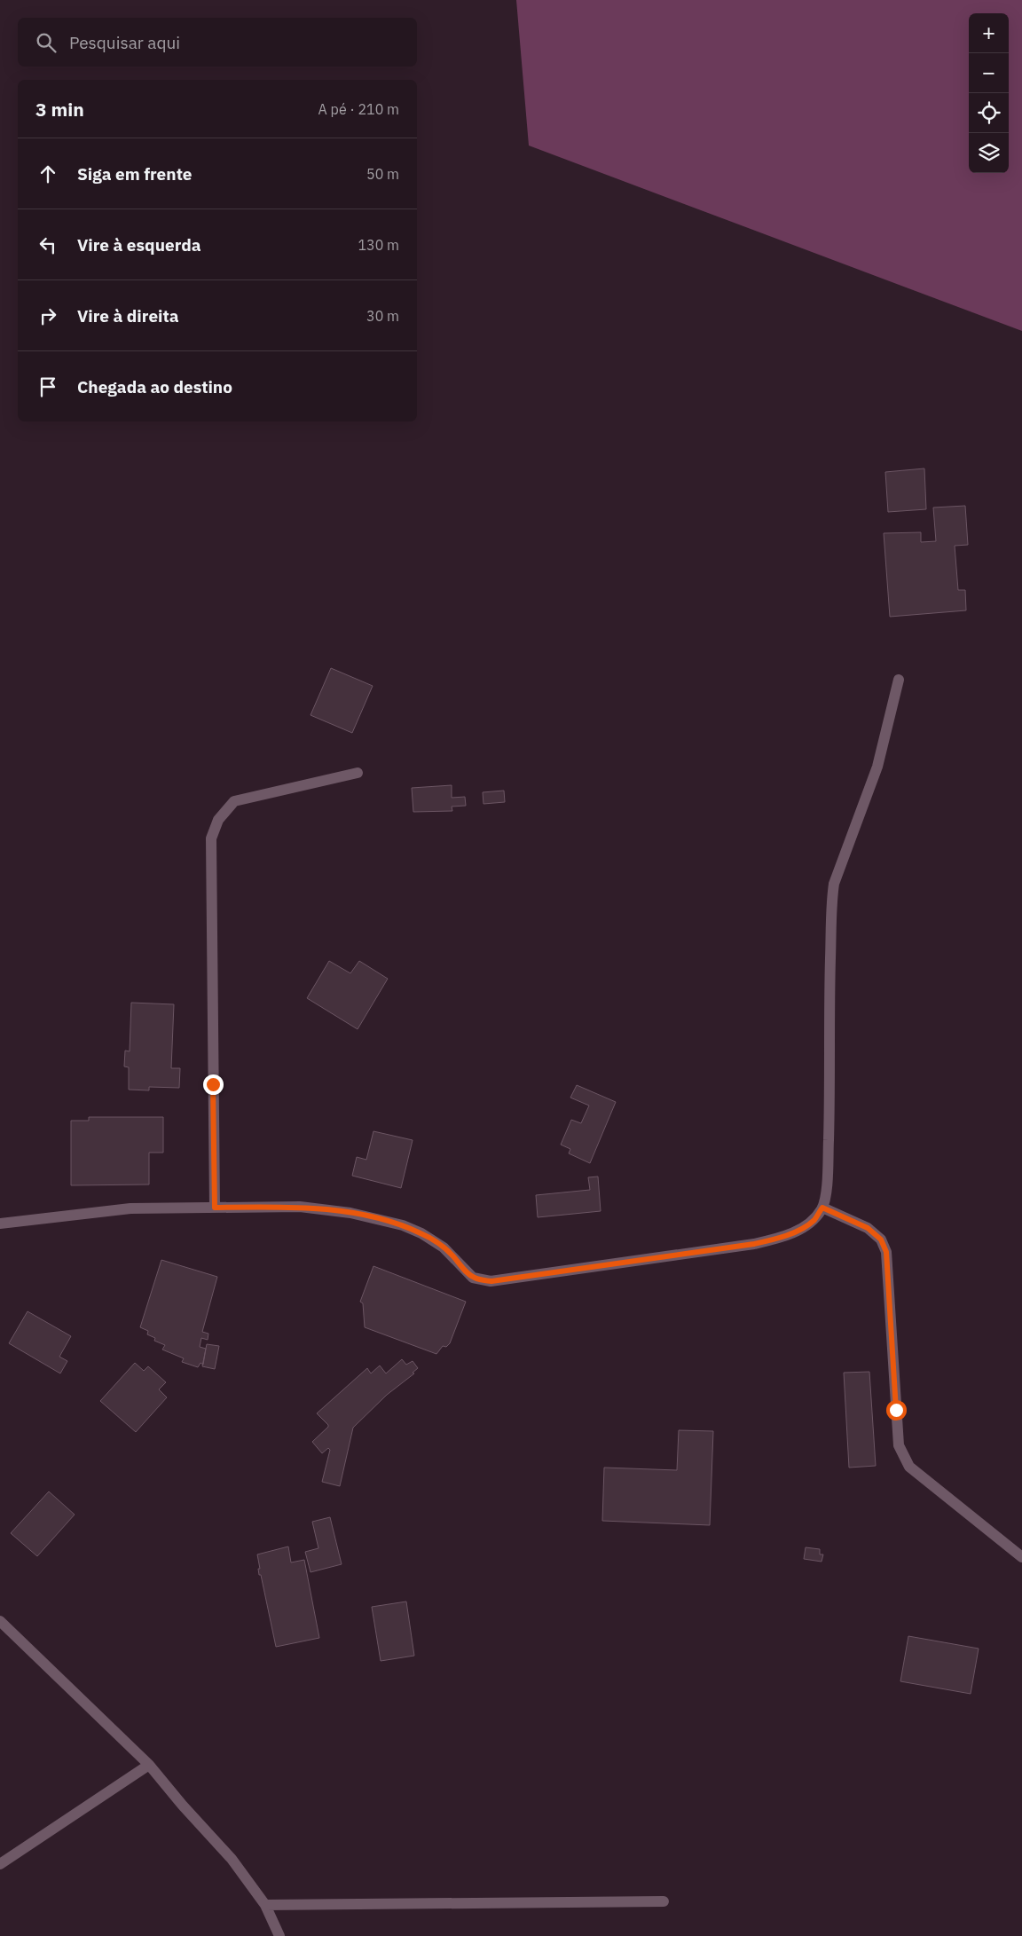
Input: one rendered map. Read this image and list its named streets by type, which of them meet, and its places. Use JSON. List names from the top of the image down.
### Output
{
  "page": {
    "map_buttons": ["+", "−"],
    "search": "Pesquisar aqui",
    "heading": ["3 min", "A pé · 210 m"],
    "list": [
      ["Siga em frente", "50 m"],
      ["Vire à esquerda", "130 m"],
      ["Vire à direita", "30 m"],
      "Chegada ao destino"
    ]
  }
}
